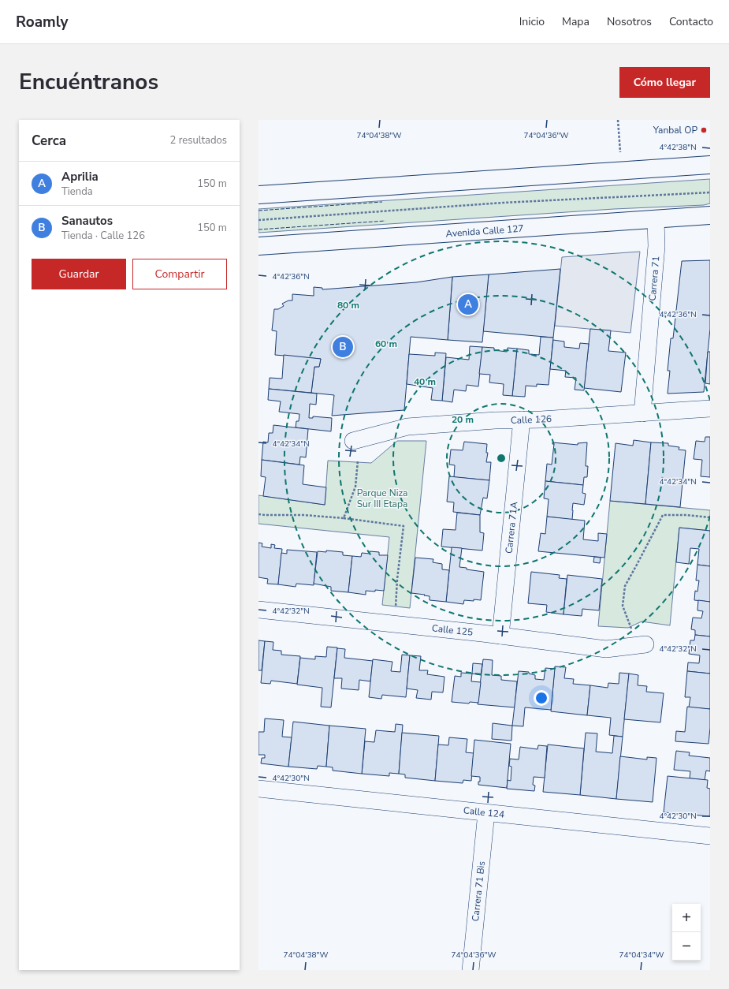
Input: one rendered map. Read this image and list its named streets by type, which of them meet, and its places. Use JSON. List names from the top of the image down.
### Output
{
  "streets": {
    "main road": ["Avenida Calle 127"],
    "street": [
      "Carrera 71",
      "Calle 126",
      "Carrera 71A",
      "Calle 125",
      "Calle 124",
      "Carrera 71 Bis"
    ]
  },
  "crossings": [
    ["Avenida Calle 127", "Carrera 71"],
    ["Carrera 71", "Calle 126"],
    ["Calle 126", "Carrera 71A"],
    ["Carrera 71A", "Calle 125"],
    ["Calle 124", "Carrera 71 Bis"]
  ],
  "parks": ["Parque Niza Sur III Etapa"],
  "places": ["Yanbal OP"],
  "page": {
    "header": "Roamly",
    "nav": [
      "Inicio",
      "Mapa",
      "Nosotros",
      "Contacto"
    ],
    "title": "Encuéntranos",
    "buttons": [
      "Cómo llegar",
      ["Guardar", "Compartir"]
    ],
    "heading": ["Cerca", "2 resultados"],
    "list": [
      {
        "mark": "A",
        "name": "Aprilia",
        "note": "Tienda",
        "value": "150 m"
      },
      {
        "mark": "B",
        "name": "Sanautos",
        "note": "Tienda · Calle 126",
        "value": "150 m"
      }
    ],
    "pins": ["A", "B"],
    "map_buttons": ["+", "−"]
  },
  "coordinates": [
    "74°04'38\"W",
    "74°04'36\"W",
    "4°42'38\"N",
    "4°42'36\"N",
    "4°42'34\"N",
    "4°42'32\"N",
    "4°42'30\"N",
    "74°04'34\"W"
  ],
  "rings": [
    "80 m",
    "60 m",
    "40 m",
    "20 m"
  ]
}
